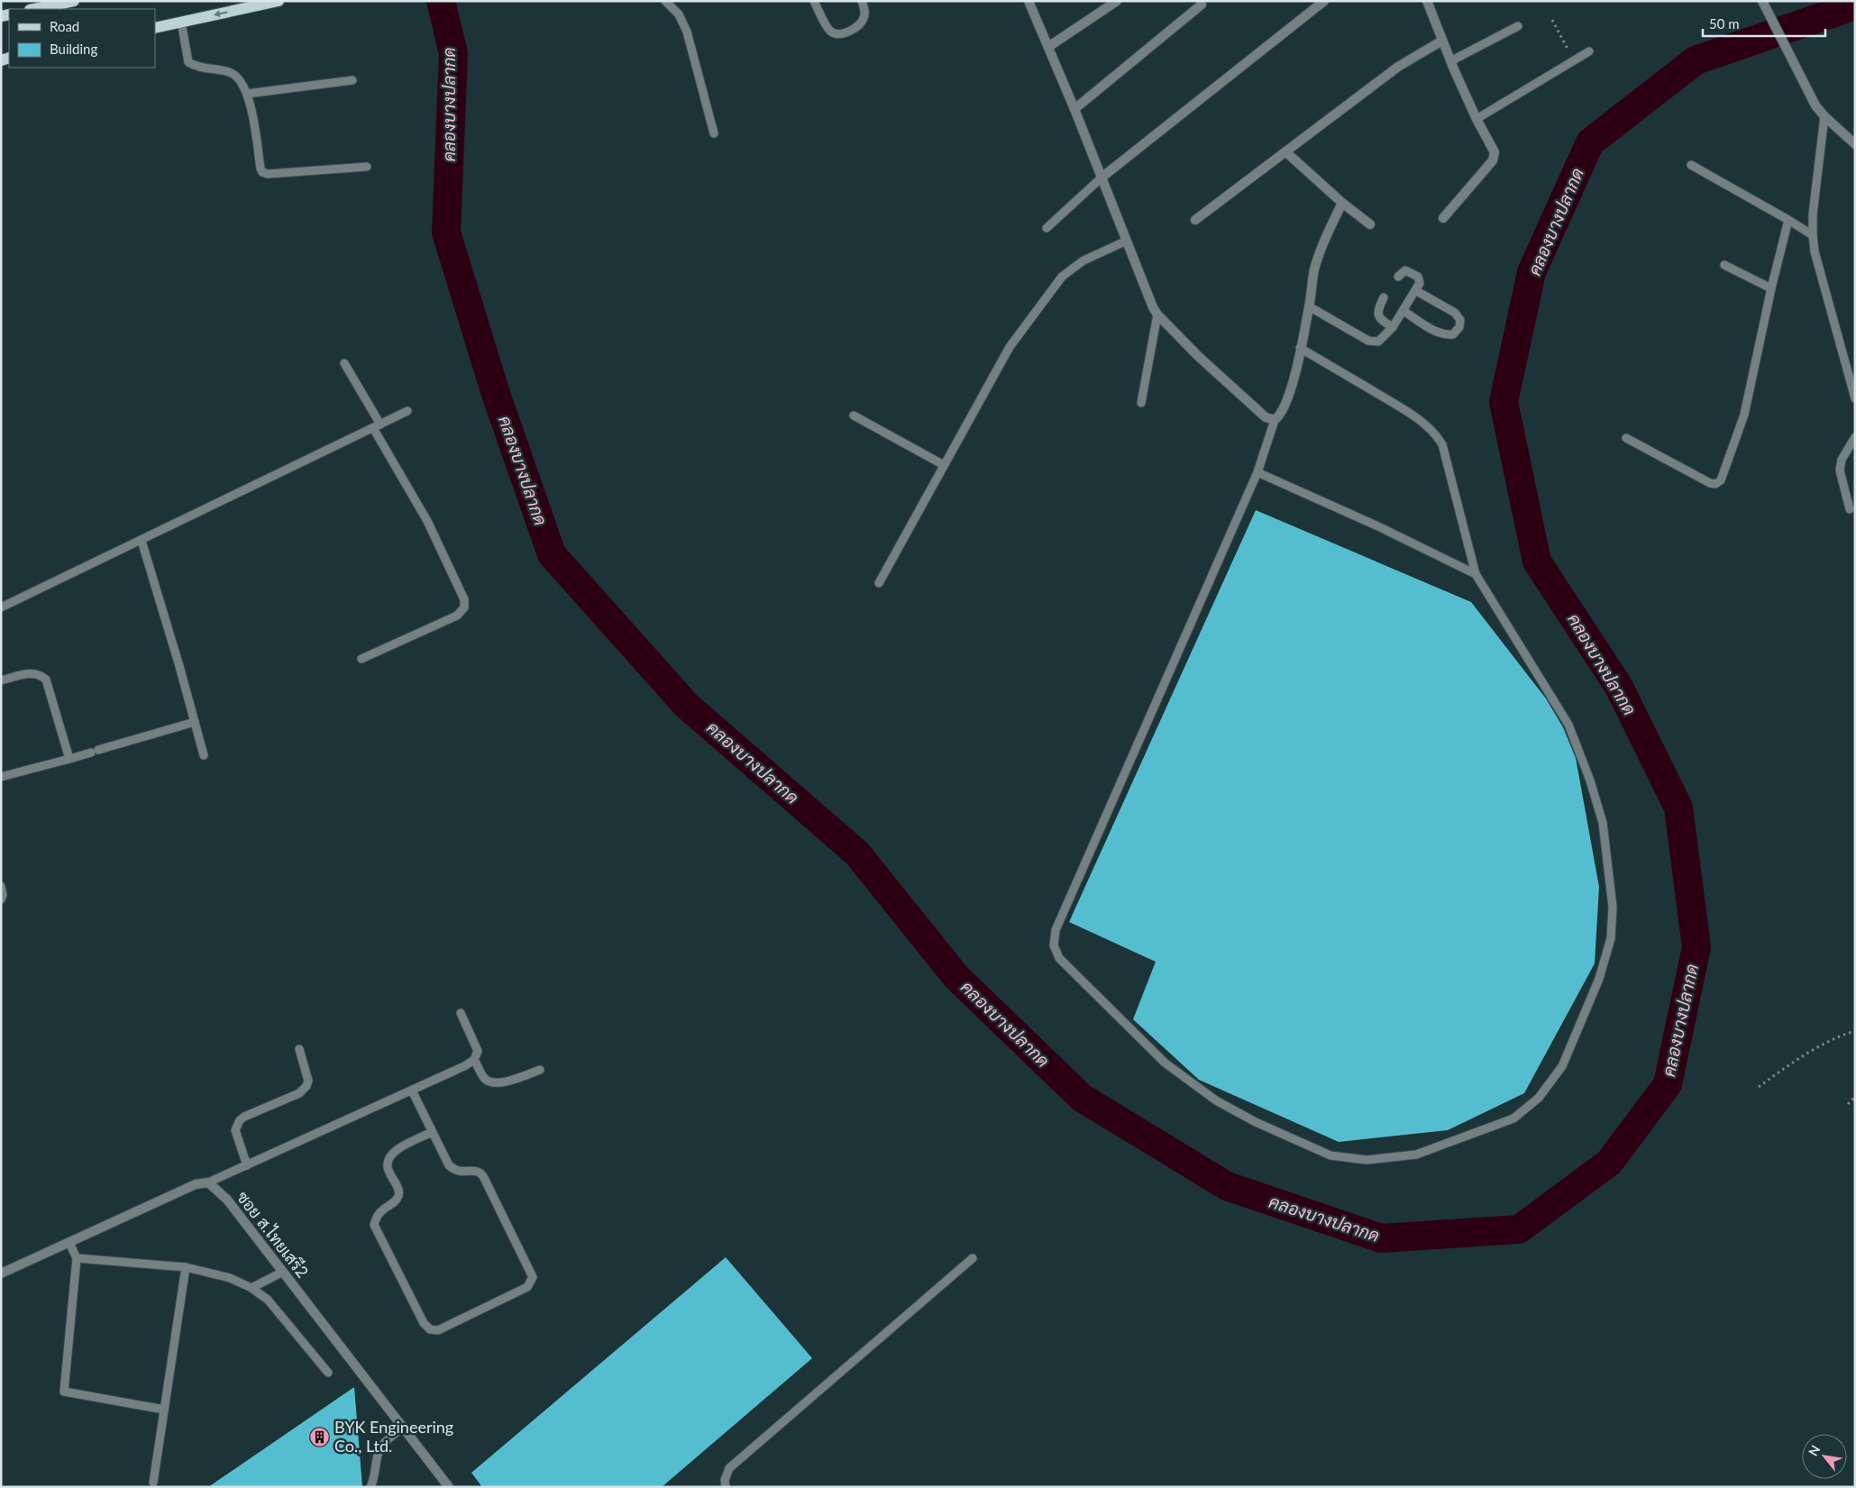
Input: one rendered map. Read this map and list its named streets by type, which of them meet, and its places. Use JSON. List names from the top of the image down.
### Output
{
  "streets": {
    "street": ["ซอย ส.ไทยเสรี2"]
  },
  "water": ["คลองบางปลากด"],
  "places": {
    "building": ["BYK Engineering Co., Ltd."]
  },
  "legend": ["Road", "Building"],
  "scale_bar": "50 m",
  "north": "top left"
}
